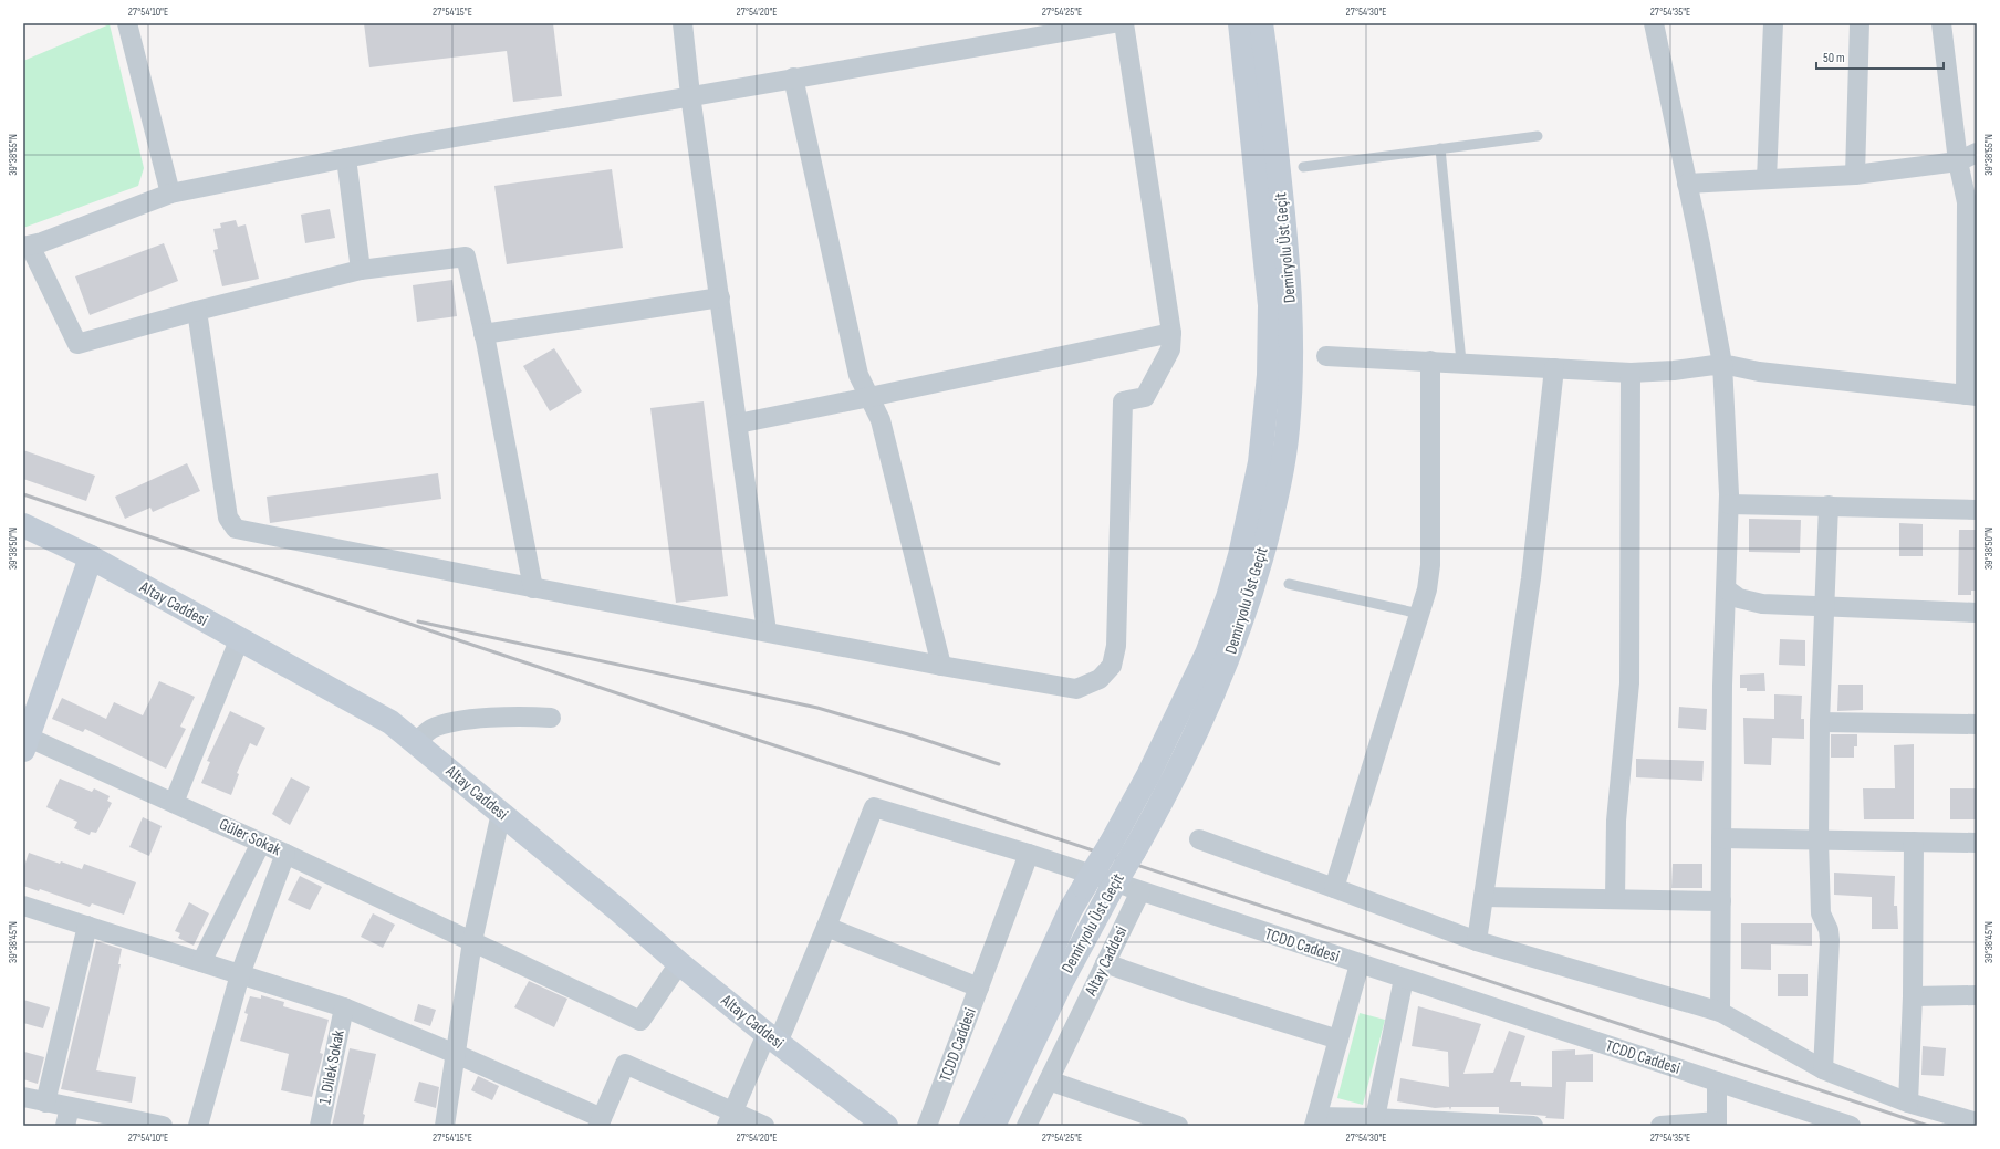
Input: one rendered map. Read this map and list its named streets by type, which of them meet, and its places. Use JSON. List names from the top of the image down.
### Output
{
  "streets": {
    "main road": ["Demiryolu Üst Geçit", "Altay Caddesi"],
    "street": ["Güler Sokak", "TCDD Caddesi", "1. Dilek Sokak"]
  },
  "crossings": [
    ["Altay Caddesi", "Güler Sokak"],
    ["Altay Caddesi", "TCDD Caddesi"]
  ],
  "scale_bar": "50 m",
  "coordinates": [
    "27°54'10\"E",
    "27°54'15\"E",
    "27°54'20\"E",
    "27°54'25\"E",
    "27°54'30\"E",
    "27°54'35\"E",
    "39°38'55\"N",
    "39°38'50\"N",
    "39°38'45\"N"
  ]
}
